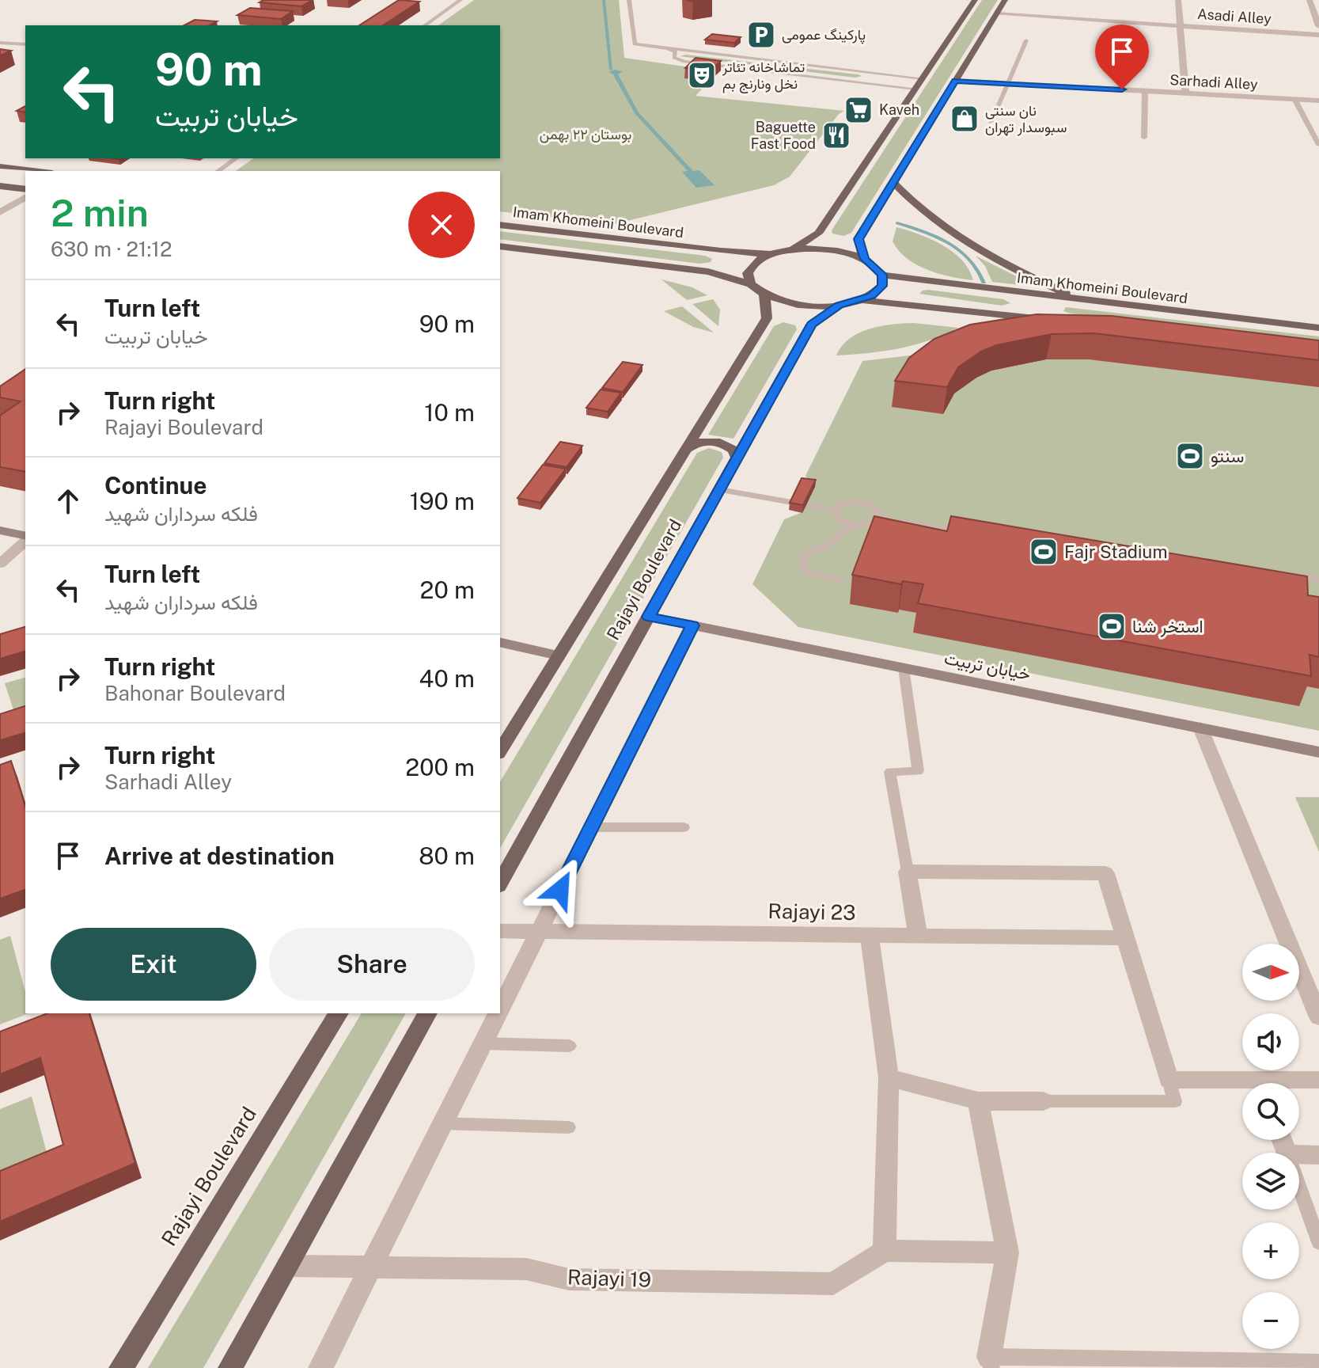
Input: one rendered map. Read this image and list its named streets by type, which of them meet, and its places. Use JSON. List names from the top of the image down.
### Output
{
  "streets": {
    "main road": ["Imam Khomeini Boulevard", "Rajayi Boulevard"],
    "street": [
      "Asadi Alley",
      "Sarhadi Alley",
      "خیابان تربیت",
      "Rajayi 23",
      "Rajayi 19"
    ]
  },
  "crossings": [
    ["Rajayi Boulevard", "خیابان تربیت"]
  ],
  "parks": ["بوستان ۲۲ بهمن"],
  "places": {
    "parking": ["پارکینگ عمومی"],
    "theatre": ["تماشاخانه تئاتر نخل ونارنج بم"],
    "supermarket": ["Kaveh"],
    "shop": ["نان سنتی سبوسدار تهران"],
    "restaurant": ["Baguette Fast Food"],
    "sports": ["سنتو", "Fajr Stadium", "استخر شنا"]
  },
  "north": "right",
  "page": {
    "turn": ["90 m", "خیابان تربیت"],
    "heading": ["2 min", "630 m · 21:12"],
    "list": [
      {
        "name": "Turn left",
        "note": "خیابان تربیت",
        "value": "90 m"
      },
      {
        "name": "Turn right",
        "note": "Rajayi Boulevard",
        "value": "10 m"
      },
      {
        "name": "Continue",
        "note": "فلکه سرداران شهید",
        "value": "190 m"
      },
      {
        "name": "Turn left",
        "note": "فلکه سرداران شهید",
        "value": "20 m"
      },
      {
        "name": "Turn right",
        "note": "Bahonar Boulevard",
        "value": "40 m"
      },
      {
        "name": "Turn right",
        "note": "Sarhadi Alley",
        "value": "200 m"
      },
      {
        "name": "Arrive at destination",
        "value": "80 m"
      }
    ],
    "buttons": ["Exit", "Share"],
    "map_buttons": ["+", "−"]
  }
}
